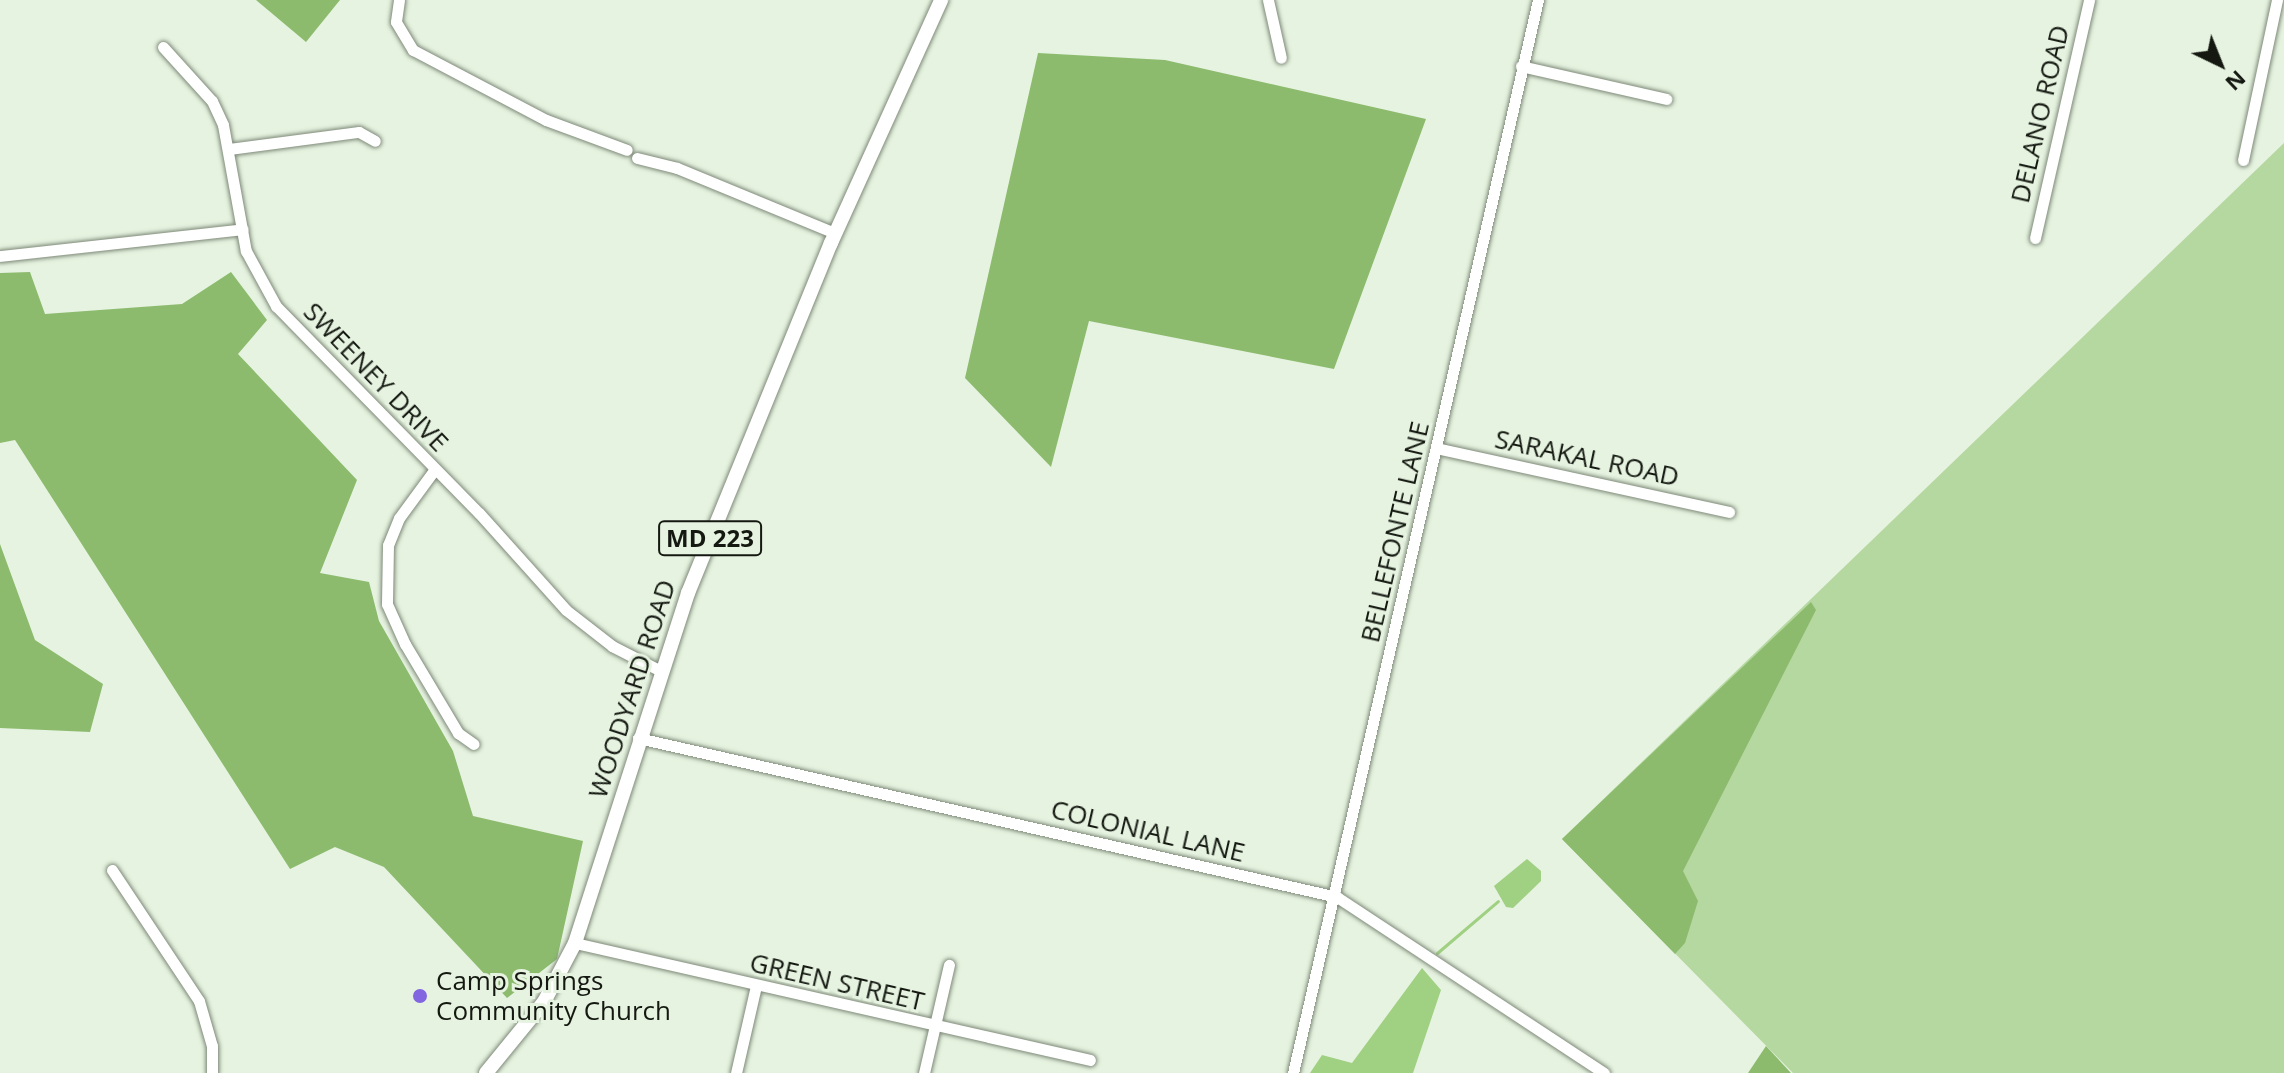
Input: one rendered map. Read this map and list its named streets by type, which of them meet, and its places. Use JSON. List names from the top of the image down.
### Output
{
  "streets": {
    "main road": ["MD 223", "WOODYARD ROAD"],
    "street": [
      "DELANO ROAD",
      "SWEENEY DRIVE",
      "SARAKAL ROAD",
      "BELLEFONTE LANE",
      "COLONIAL LANE",
      "GREEN STREET"
    ]
  },
  "crossings": [
    ["SWEENEY DRIVE", "WOODYARD ROAD"],
    ["SARAKAL ROAD", "BELLEFONTE LANE"],
    ["BELLEFONTE LANE", "COLONIAL LANE"],
    ["WOODYARD ROAD", "COLONIAL LANE"],
    ["WOODYARD ROAD", "GREEN STREET"]
  ],
  "places": ["Camp Springs Community Church"],
  "north": "bottom right"
}
